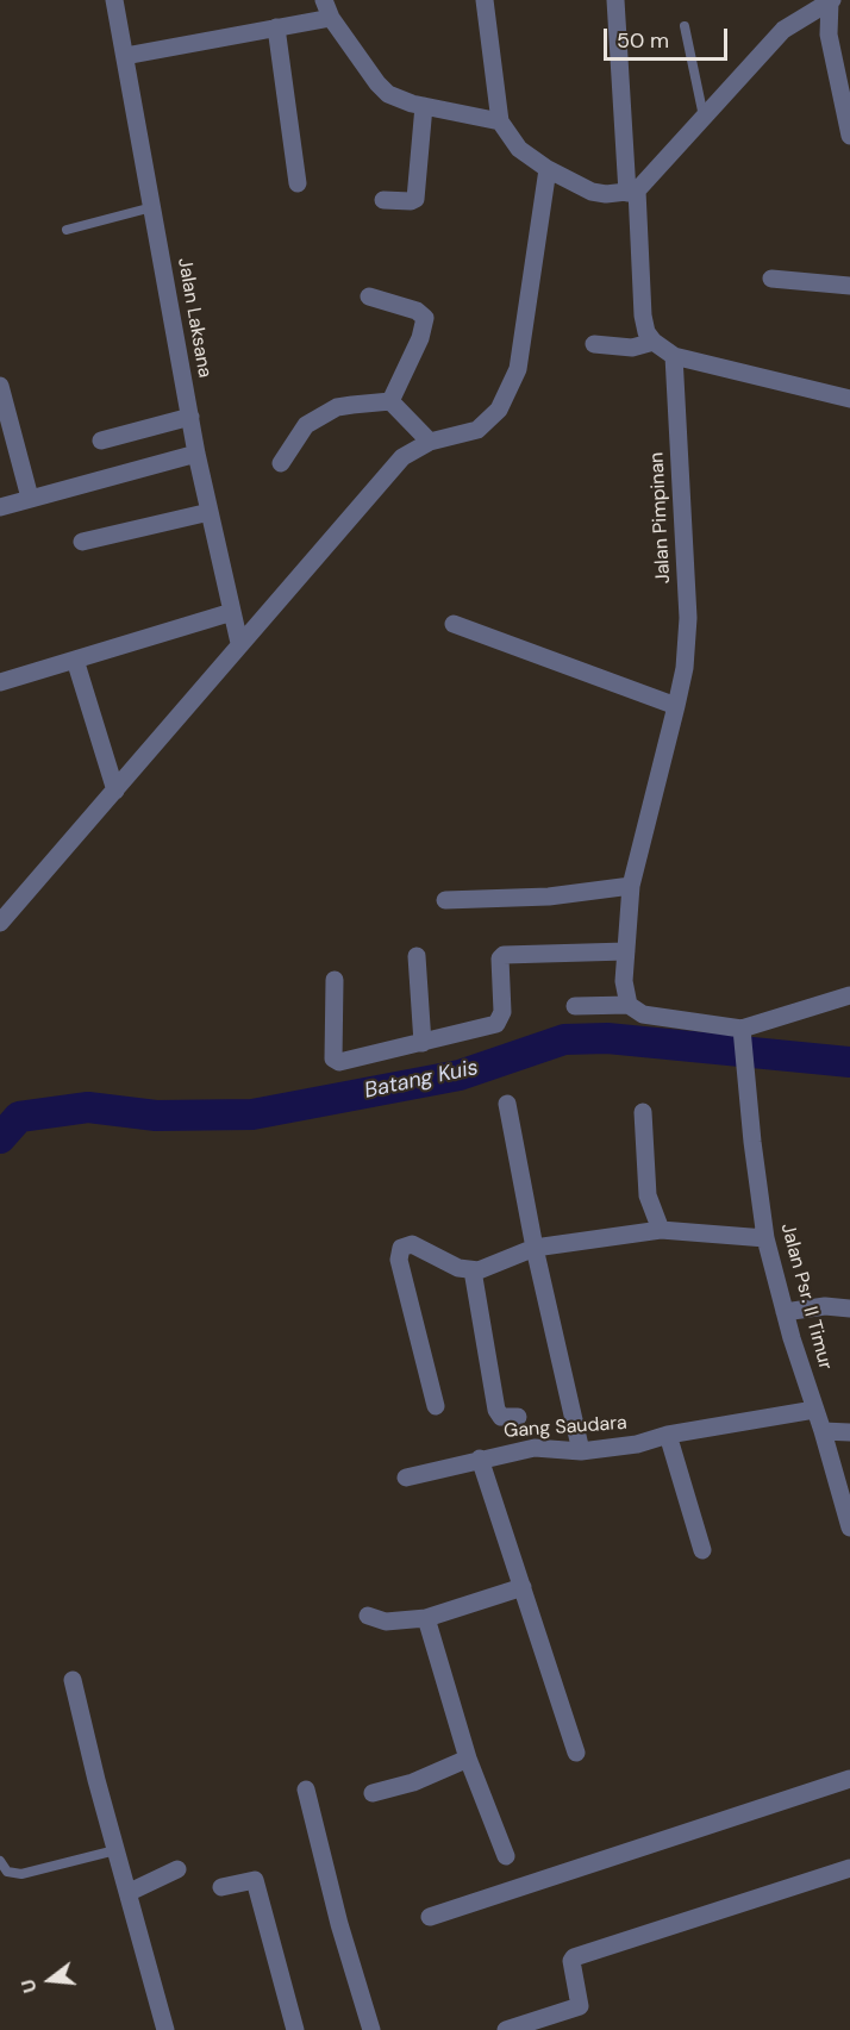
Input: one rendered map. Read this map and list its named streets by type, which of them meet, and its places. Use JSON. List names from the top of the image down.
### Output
{
  "streets": {
    "street": [
      "Jalan Laksana",
      "Jalan Pimpinan",
      "Jalan Psr. II Timur",
      "Gang Saudara"
    ]
  },
  "crossings": [
    ["Jalan Psr. II Timur", "Gang Saudara"]
  ],
  "water": ["Batang Kuis"],
  "scale_bar": "50 m",
  "north": "left"
}
